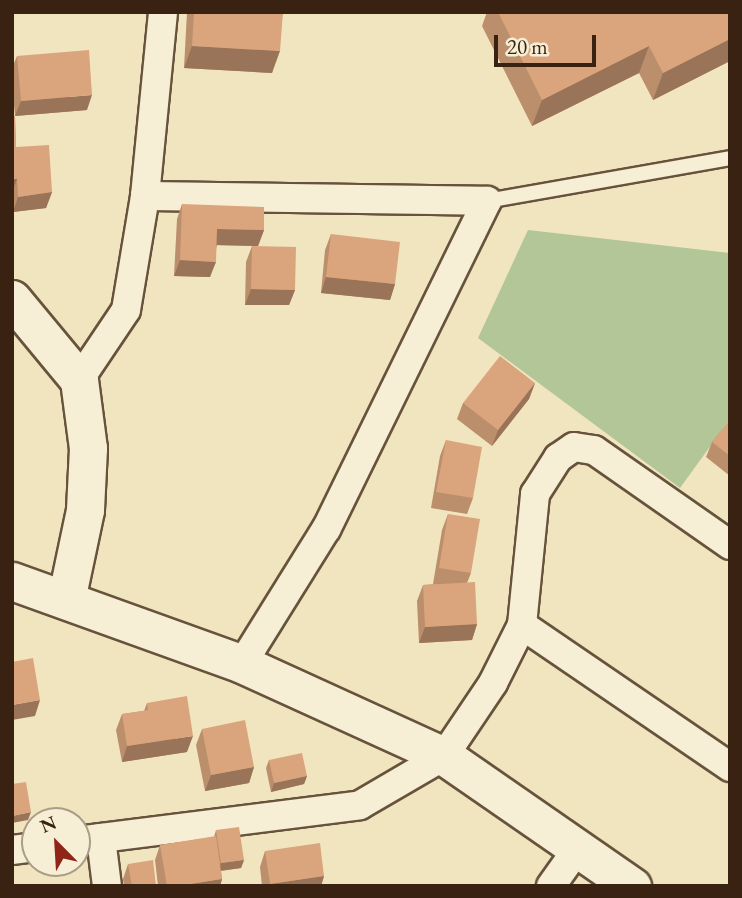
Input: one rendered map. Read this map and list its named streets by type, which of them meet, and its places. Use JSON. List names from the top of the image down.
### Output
{
  "scale_bar": "20 m",
  "north": "top left"
}
